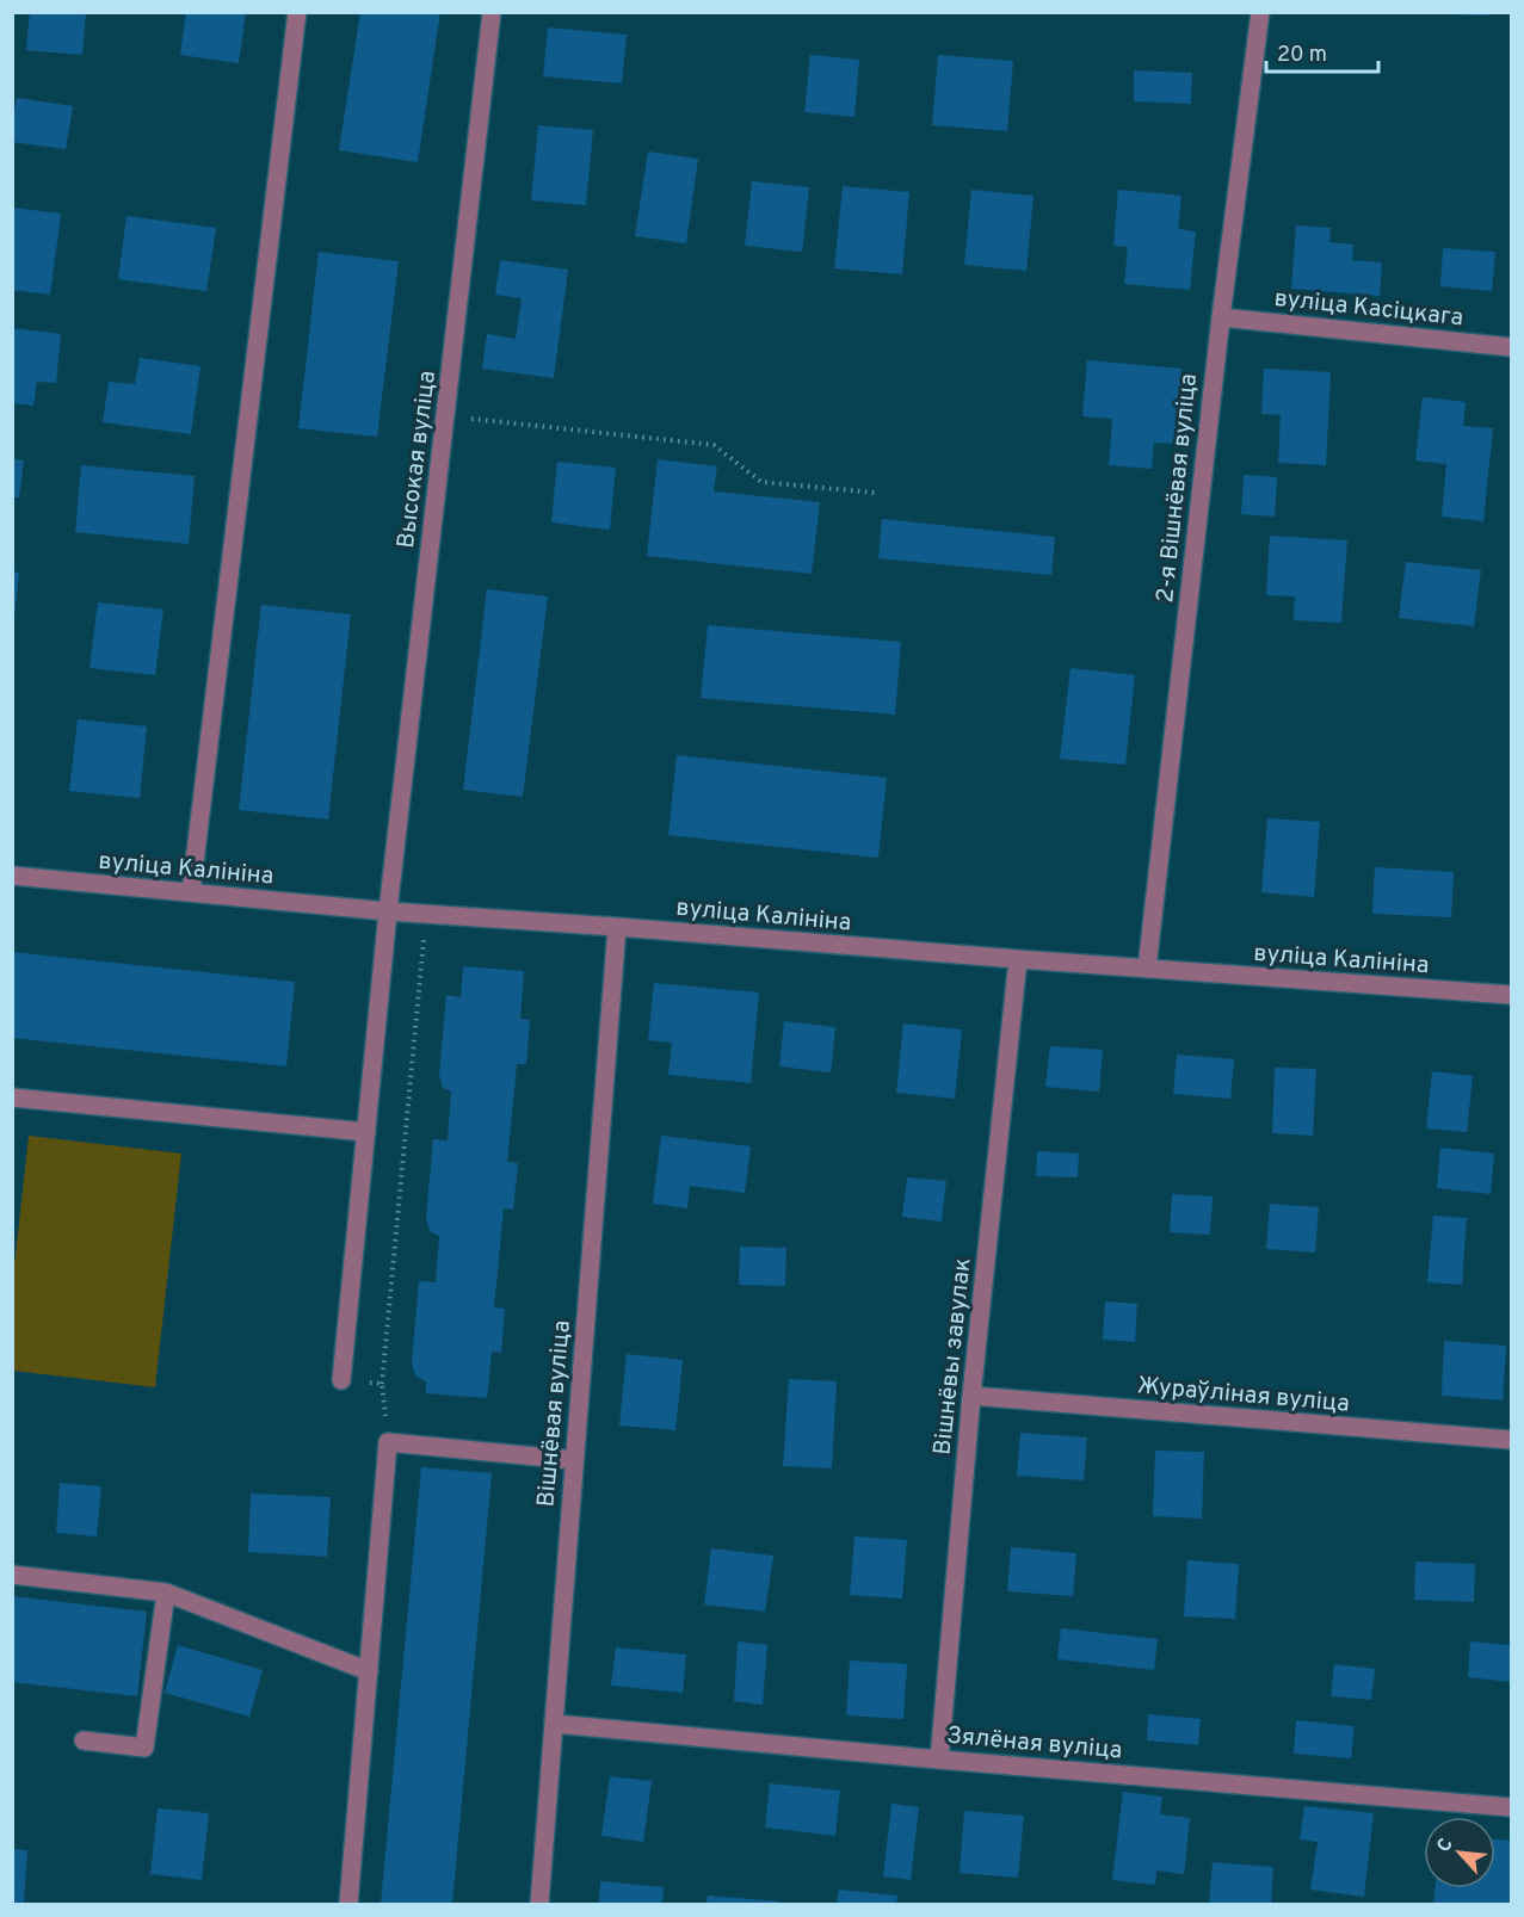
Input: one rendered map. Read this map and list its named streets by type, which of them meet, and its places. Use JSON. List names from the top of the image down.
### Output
{
  "streets": {
    "street": [
      "вуліца Касіцкага",
      "Высокая вуліца",
      "2-я Вішнёвая вуліца",
      "вуліца Калініна",
      "Вішнёвы завулак",
      "Жураўліная вуліца",
      "Вішнёвая вуліца",
      "Зялёная вуліца"
    ]
  },
  "crossings": [
    ["вуліца Касіцкага", "2-я Вішнёвая вуліца"],
    ["Высокая вуліца", "вуліца Калініна"],
    ["2-я Вішнёвая вуліца", "вуліца Калініна"],
    ["вуліца Калініна", "Вішнёвы завулак"],
    ["вуліца Калініна", "Вішнёвая вуліца"],
    ["Вішнёвы завулак", "Жураўліная вуліца"],
    ["Вішнёвы завулак", "Зялёная вуліца"],
    ["Вішнёвая вуліца", "Зялёная вуліца"]
  ],
  "scale_bar": "20 m",
  "north": "top left"
}
